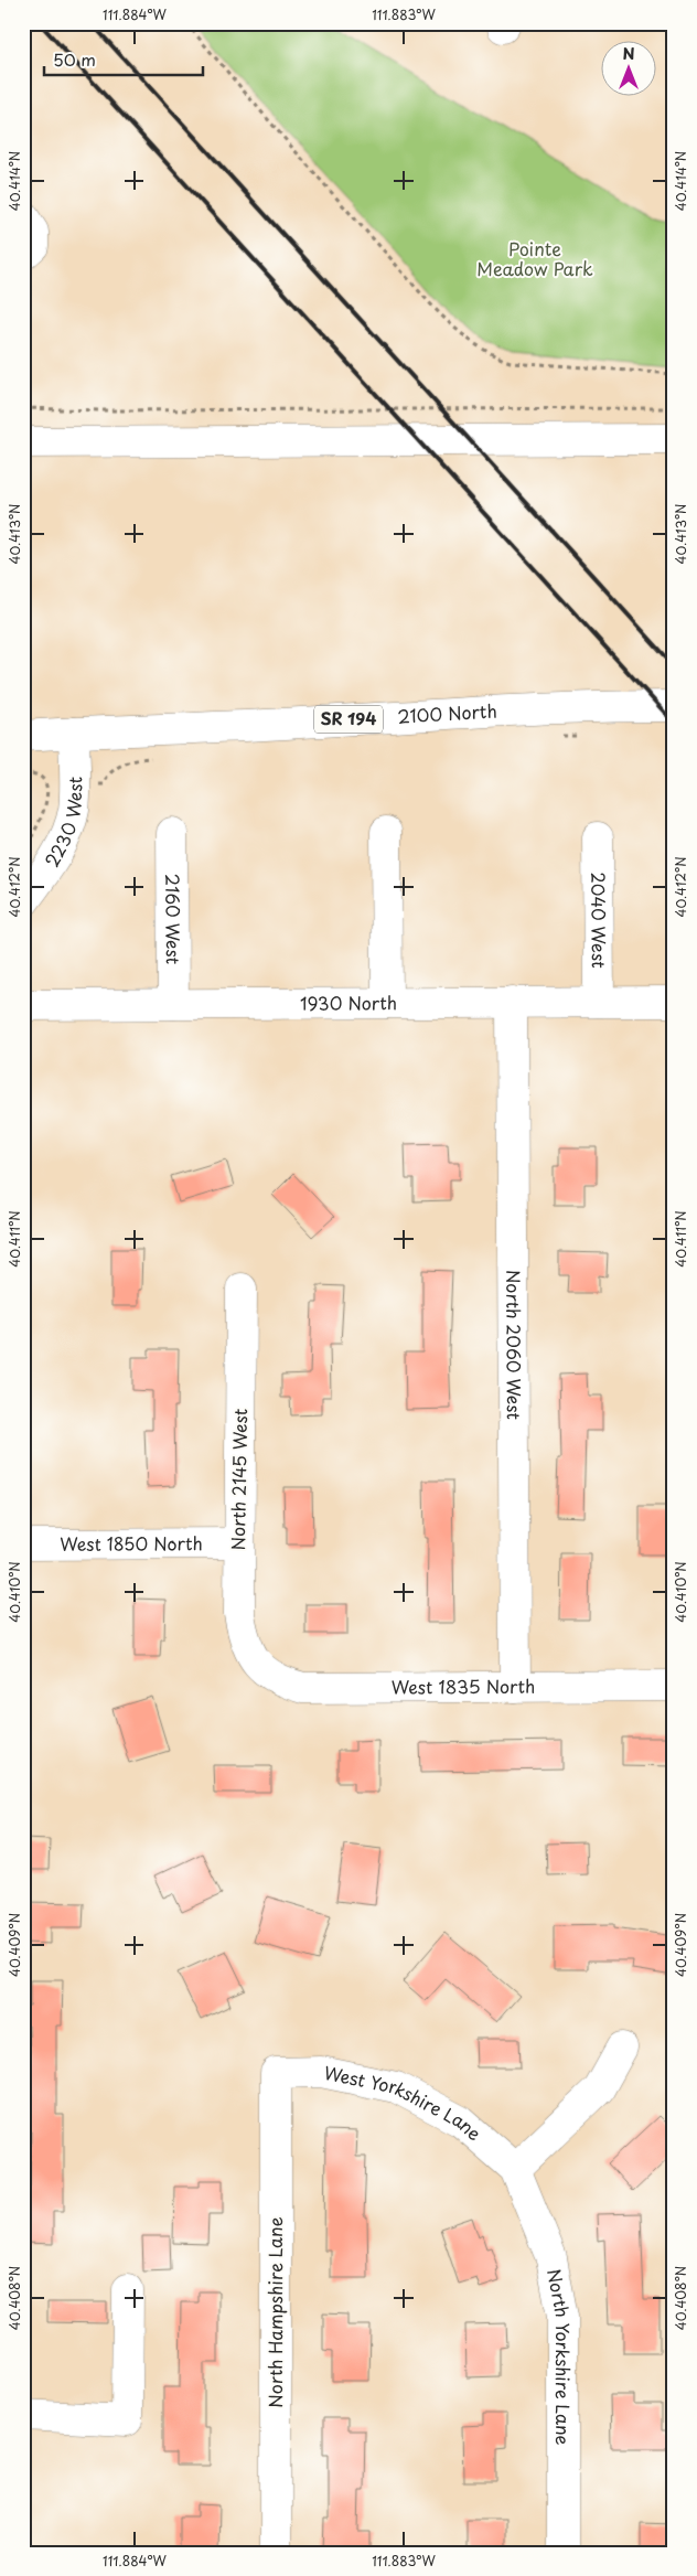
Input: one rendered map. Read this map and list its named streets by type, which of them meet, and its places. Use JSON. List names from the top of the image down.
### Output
{
  "streets": {
    "main road": [
      "2100 North",
      "SR 194",
      "2230 West",
      "2160 West",
      "2040 West",
      "1930 North",
      "North 2060 West",
      "North 2145 West",
      "West 1850 North",
      "West 1835 North",
      "West Yorkshire Lane",
      "North Hampshire Lane",
      "North Yorkshire Lane"
    ]
  },
  "crossings": [
    ["2100 North", "2230 West"],
    ["2160 West", "1930 North"],
    ["2040 West", "1930 North"],
    ["1930 North", "North 2060 West"],
    ["North 2060 West", "West 1835 North"],
    ["North 2145 West", "West 1850 North"],
    ["North 2145 West", "West 1835 North"],
    ["West Yorkshire Lane", "North Hampshire Lane"],
    ["West Yorkshire Lane", "North Yorkshire Lane"]
  ],
  "parks": ["Pointe Meadow Park"],
  "scale_bar": "50 m",
  "north": "top",
  "coordinates": [
    "111.884°W",
    "111.883°W",
    "40.414°N",
    "40.413°N",
    "40.412°N",
    "40.411°N",
    "40.410°N",
    "40.409°N",
    "40.408°N"
  ]
}
